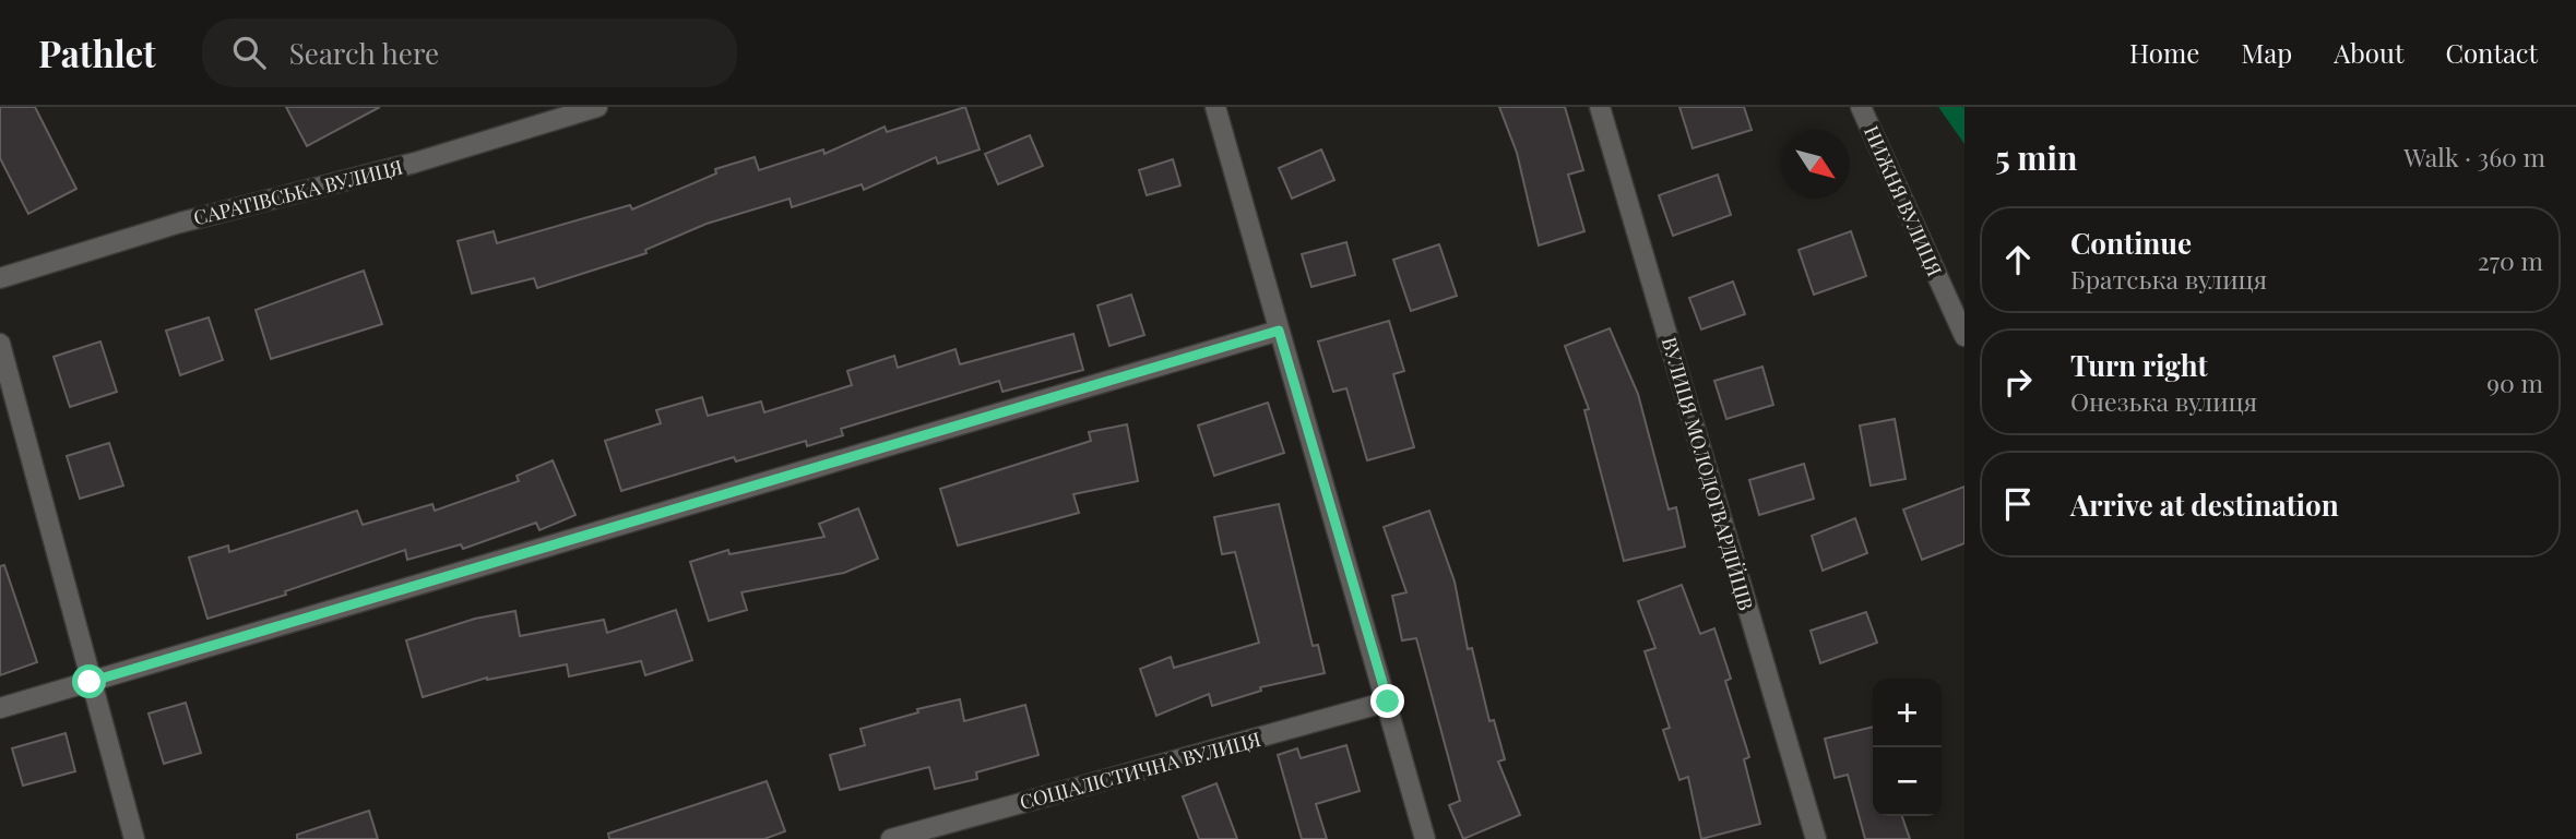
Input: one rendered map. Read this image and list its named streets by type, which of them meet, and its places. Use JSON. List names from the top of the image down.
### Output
{
  "streets": {
    "street": [
      "САРАТІВСЬКА ВУЛИЦЯ",
      "НИЖНЯ ВУЛИЦЯ",
      "ВУЛИЦЯ МОЛОДОГВАРДІЙЦІВ",
      "СОЦІАЛІСТИЧНА ВУЛИЦЯ"
    ]
  },
  "north": "bottom right",
  "page": {
    "header": "Pathlet",
    "search": "Search here",
    "nav": [
      "Home",
      "Map",
      "About",
      "Contact"
    ],
    "heading": ["5 min", "Walk · 360 m"],
    "list": [
      ["Continue", "Братська вулиця", "270 m"],
      ["Turn right", "Онезька вулиця", "90 m"],
      "Arrive at destination"
    ],
    "map_buttons": ["+", "−"]
  }
}
